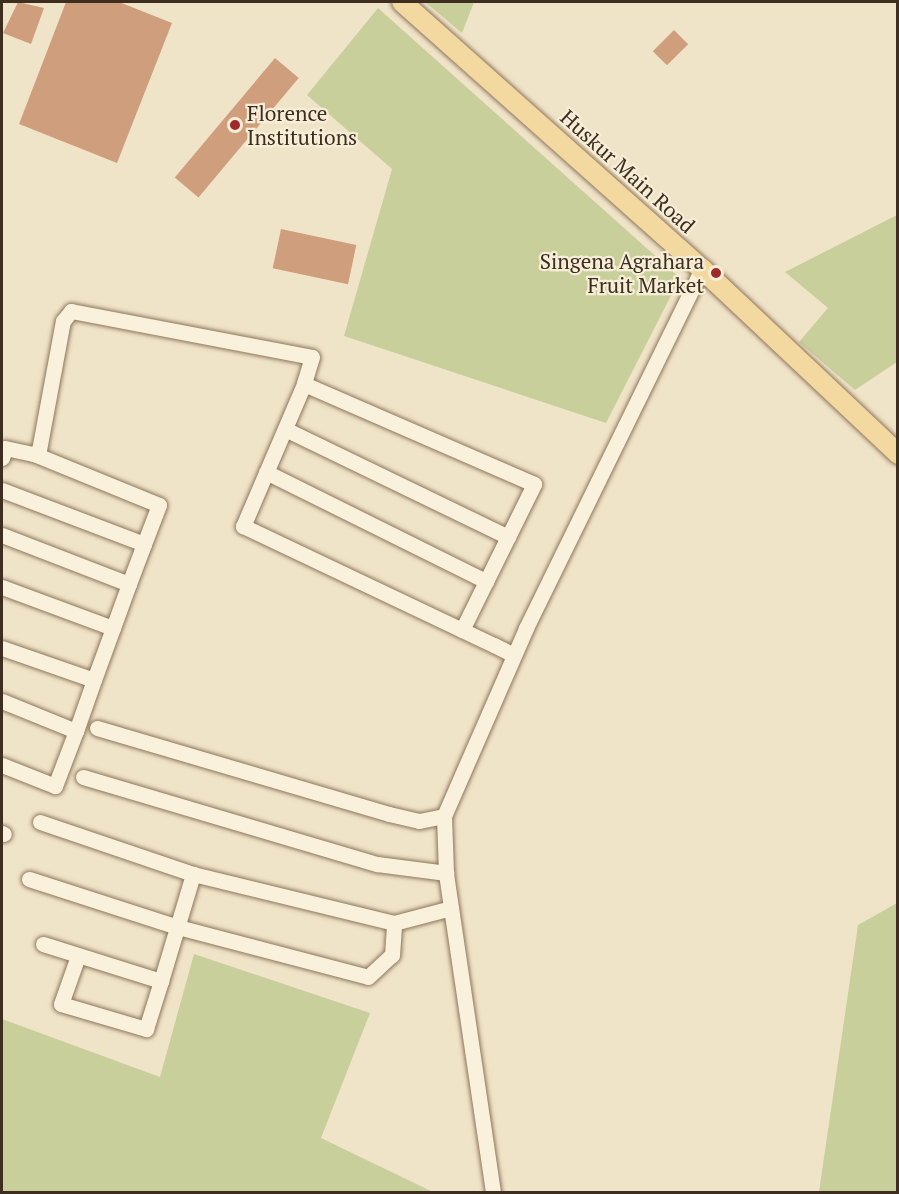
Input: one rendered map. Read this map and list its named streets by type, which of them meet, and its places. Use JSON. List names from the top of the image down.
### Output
{
  "streets": {
    "main road": ["Huskur Main Road"]
  },
  "places": ["Florence Institutions", "Singena Agrahara Fruit Market"]
}
